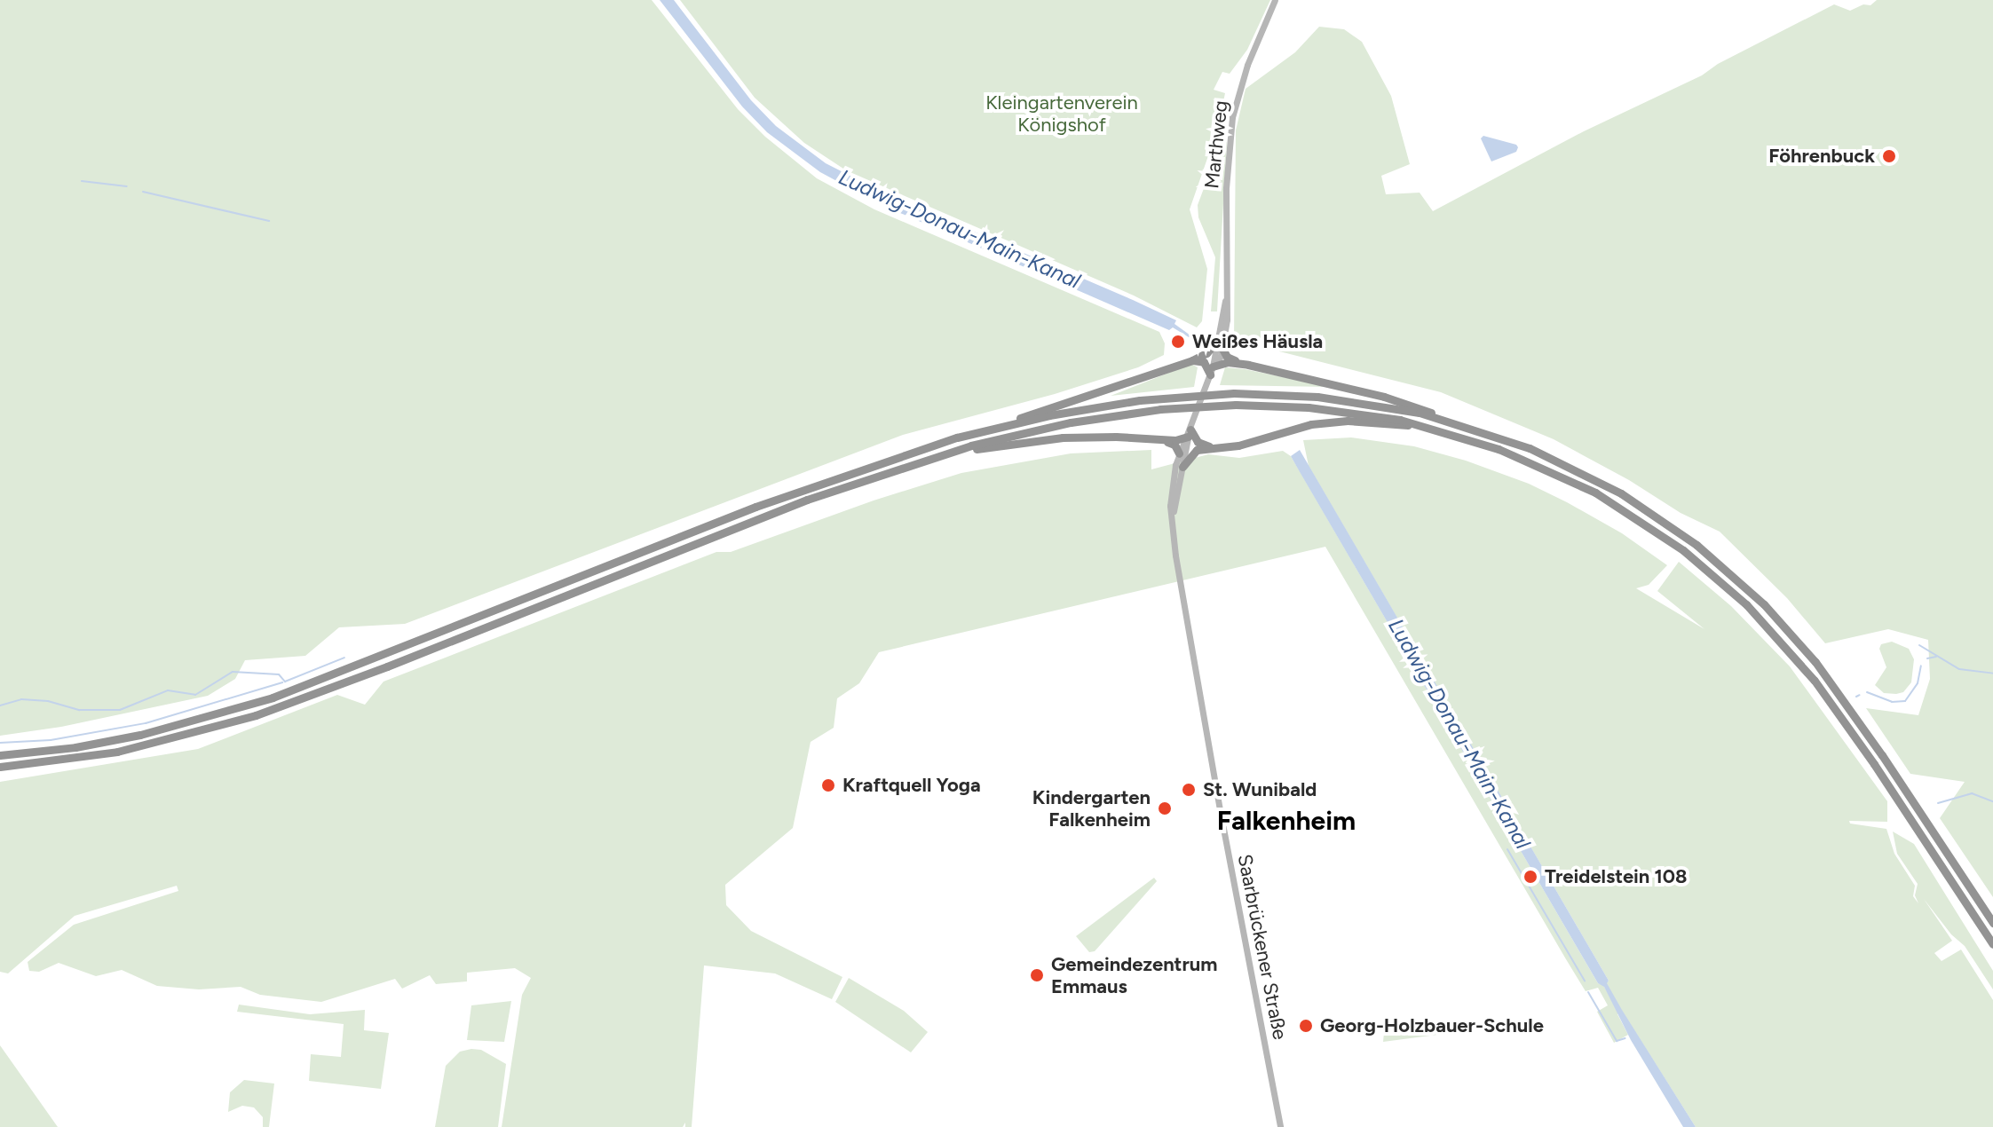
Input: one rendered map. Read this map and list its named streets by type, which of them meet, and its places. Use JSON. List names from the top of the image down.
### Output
{
  "streets": {
    "main road": ["Marthweg", "Saarbrückener Straße"]
  },
  "crossings": [
    ["Marthweg", "Saarbrückener Straße"]
  ],
  "districts": ["Falkenheim"],
  "water": ["Ludwig-Donau-Main-Kanal"],
  "parks": ["Kleingartenverein Königshof"],
  "places": [
    "Föhrenbuck",
    "Weißes Häusla",
    "Kraftquell Yoga",
    "St. Wunibald",
    "Kindergarten Falkenheim",
    "Treidelstein 108",
    "Gemeindezentrum Emmaus",
    "Georg-Holzbauer-Schule"
  ]
}
